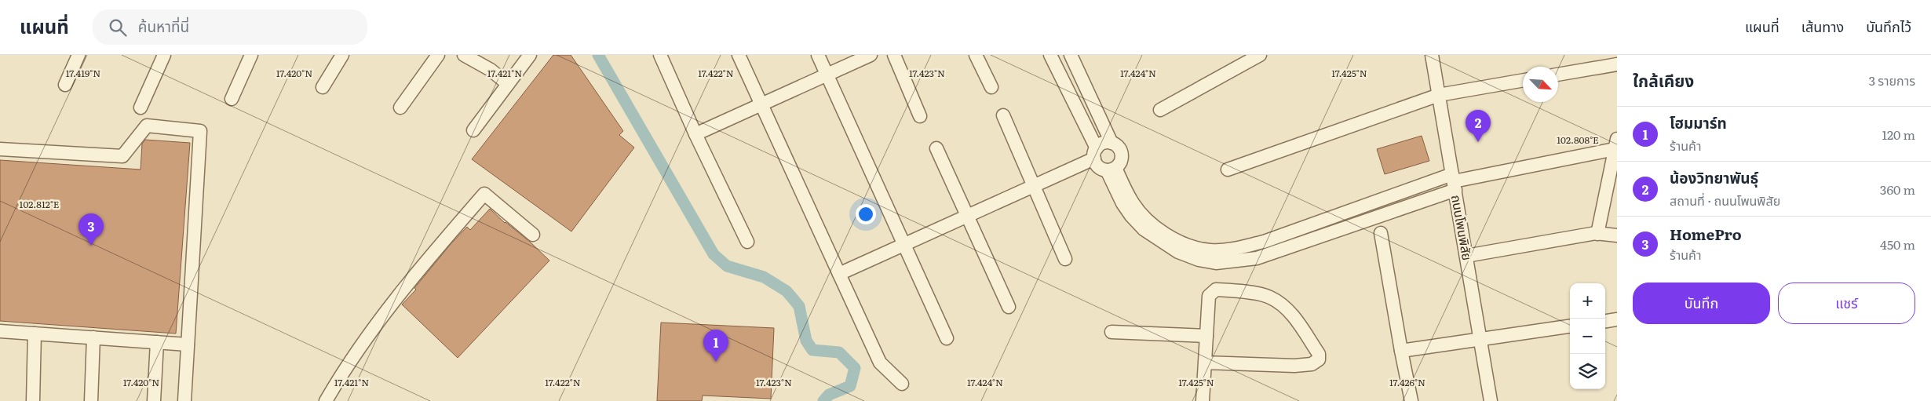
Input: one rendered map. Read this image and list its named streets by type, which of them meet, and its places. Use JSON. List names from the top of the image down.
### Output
{
  "streets": {
    "street": ["ถนนโพนพิสัย"]
  },
  "north": "bottom right",
  "page": {
    "header": "แผนที่",
    "search": "ค้นหาที่นี่",
    "nav": ["แผนที่", "เส้นทาง", "บันทึกไว้"],
    "heading": ["ใกล้เคียง", "3 รายการ"],
    "list": [
      {
        "mark": "1",
        "name": "โฮมมาร์ท",
        "note": "ร้านค้า",
        "value": "120 m"
      },
      {
        "mark": "2",
        "name": "น้องวิทยาพันธุ์",
        "note": "สถานที่ · ถนนโพนพิสัย",
        "value": "360 m"
      },
      {
        "mark": "3",
        "name": "HomePro",
        "note": "ร้านค้า",
        "value": "450 m"
      }
    ],
    "pins": ["2", "3", "1"],
    "buttons": ["บันทึก", "แชร์"],
    "map_buttons": ["+", "−"]
  },
  "coordinates": [
    "17.419°N",
    "17.420°N",
    "17.423°N",
    "17.425°N",
    "17.421°N",
    "17.422°N",
    "17.424°N",
    "102.808°E",
    "102.812°E",
    "17.426°N"
  ]
}
